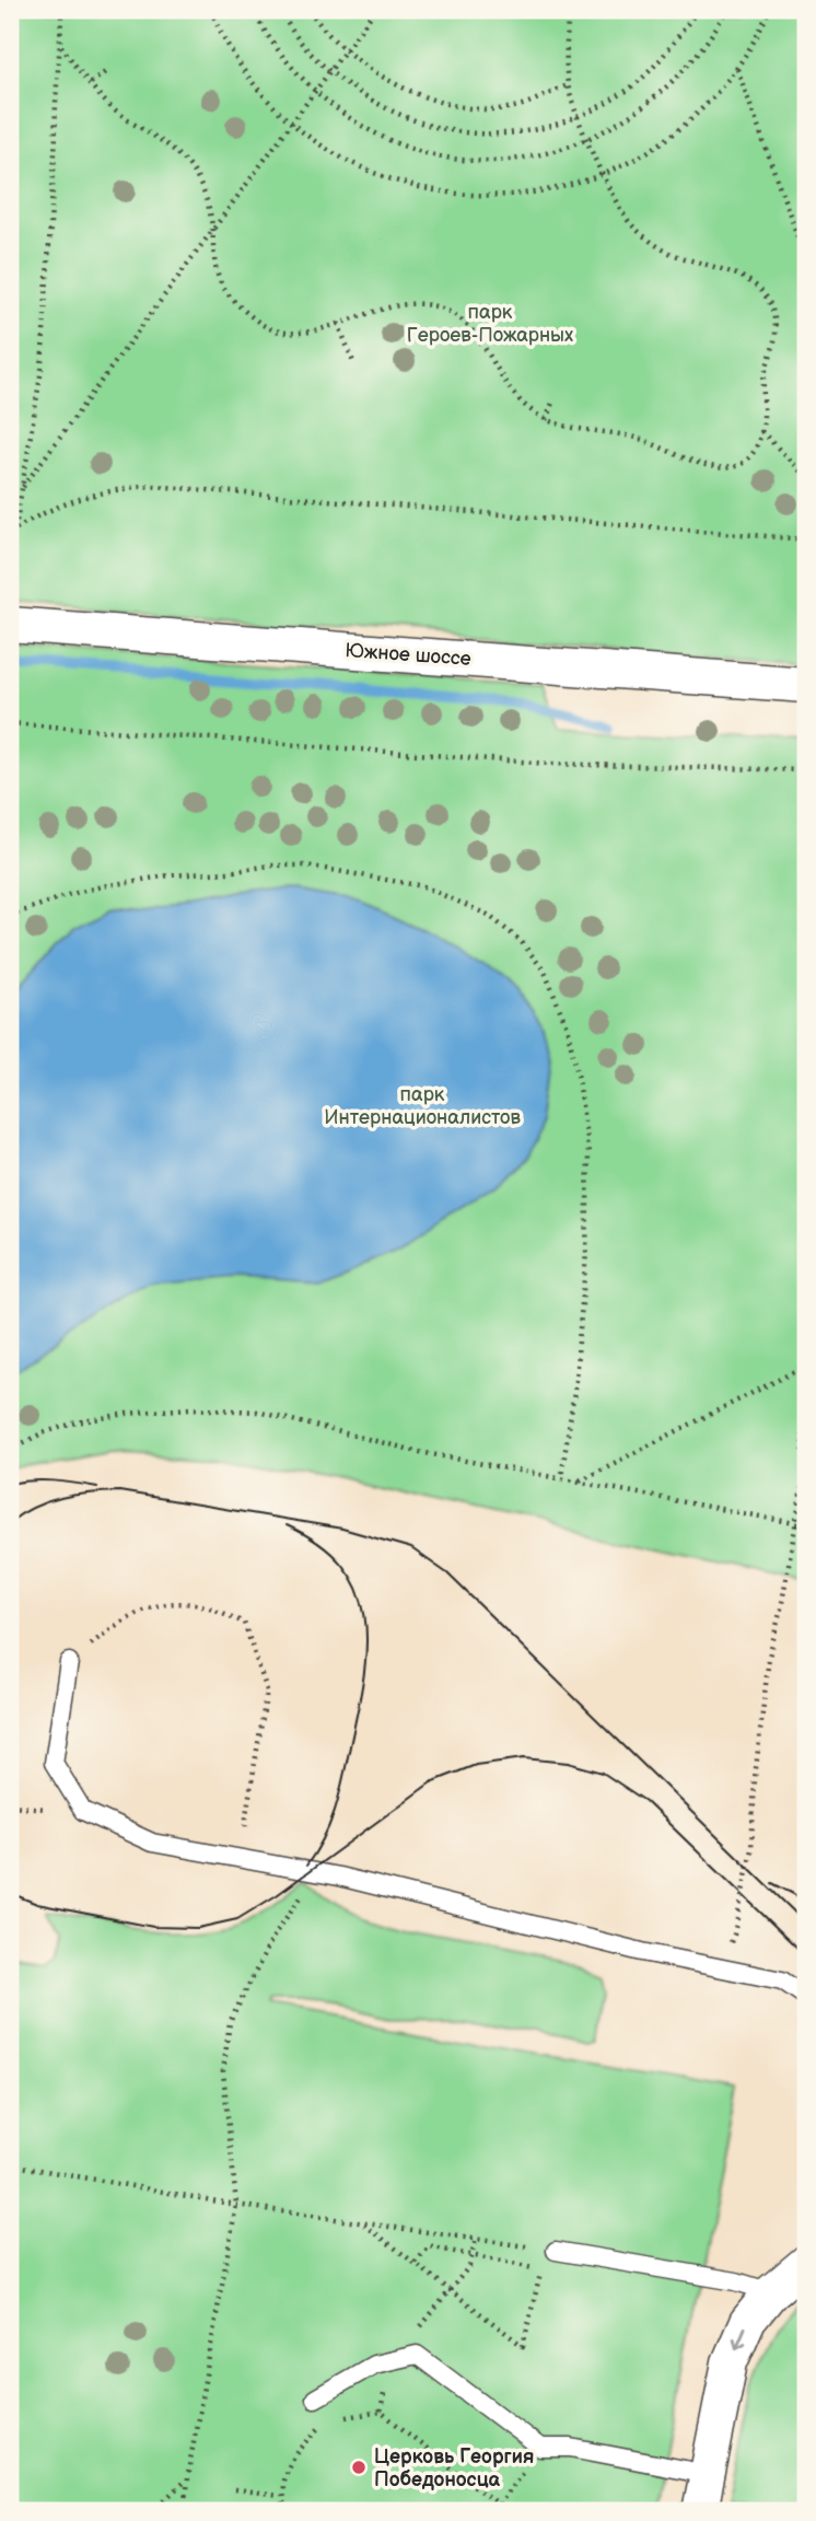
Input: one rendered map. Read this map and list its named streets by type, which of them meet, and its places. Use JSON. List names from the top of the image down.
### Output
{
  "streets": {
    "street": ["Южное шоссе"]
  },
  "parks": ["парк Героев-Пожарных", "парк Интернационалистов"],
  "places": ["Церковь Георгия Победоносца"]
}
